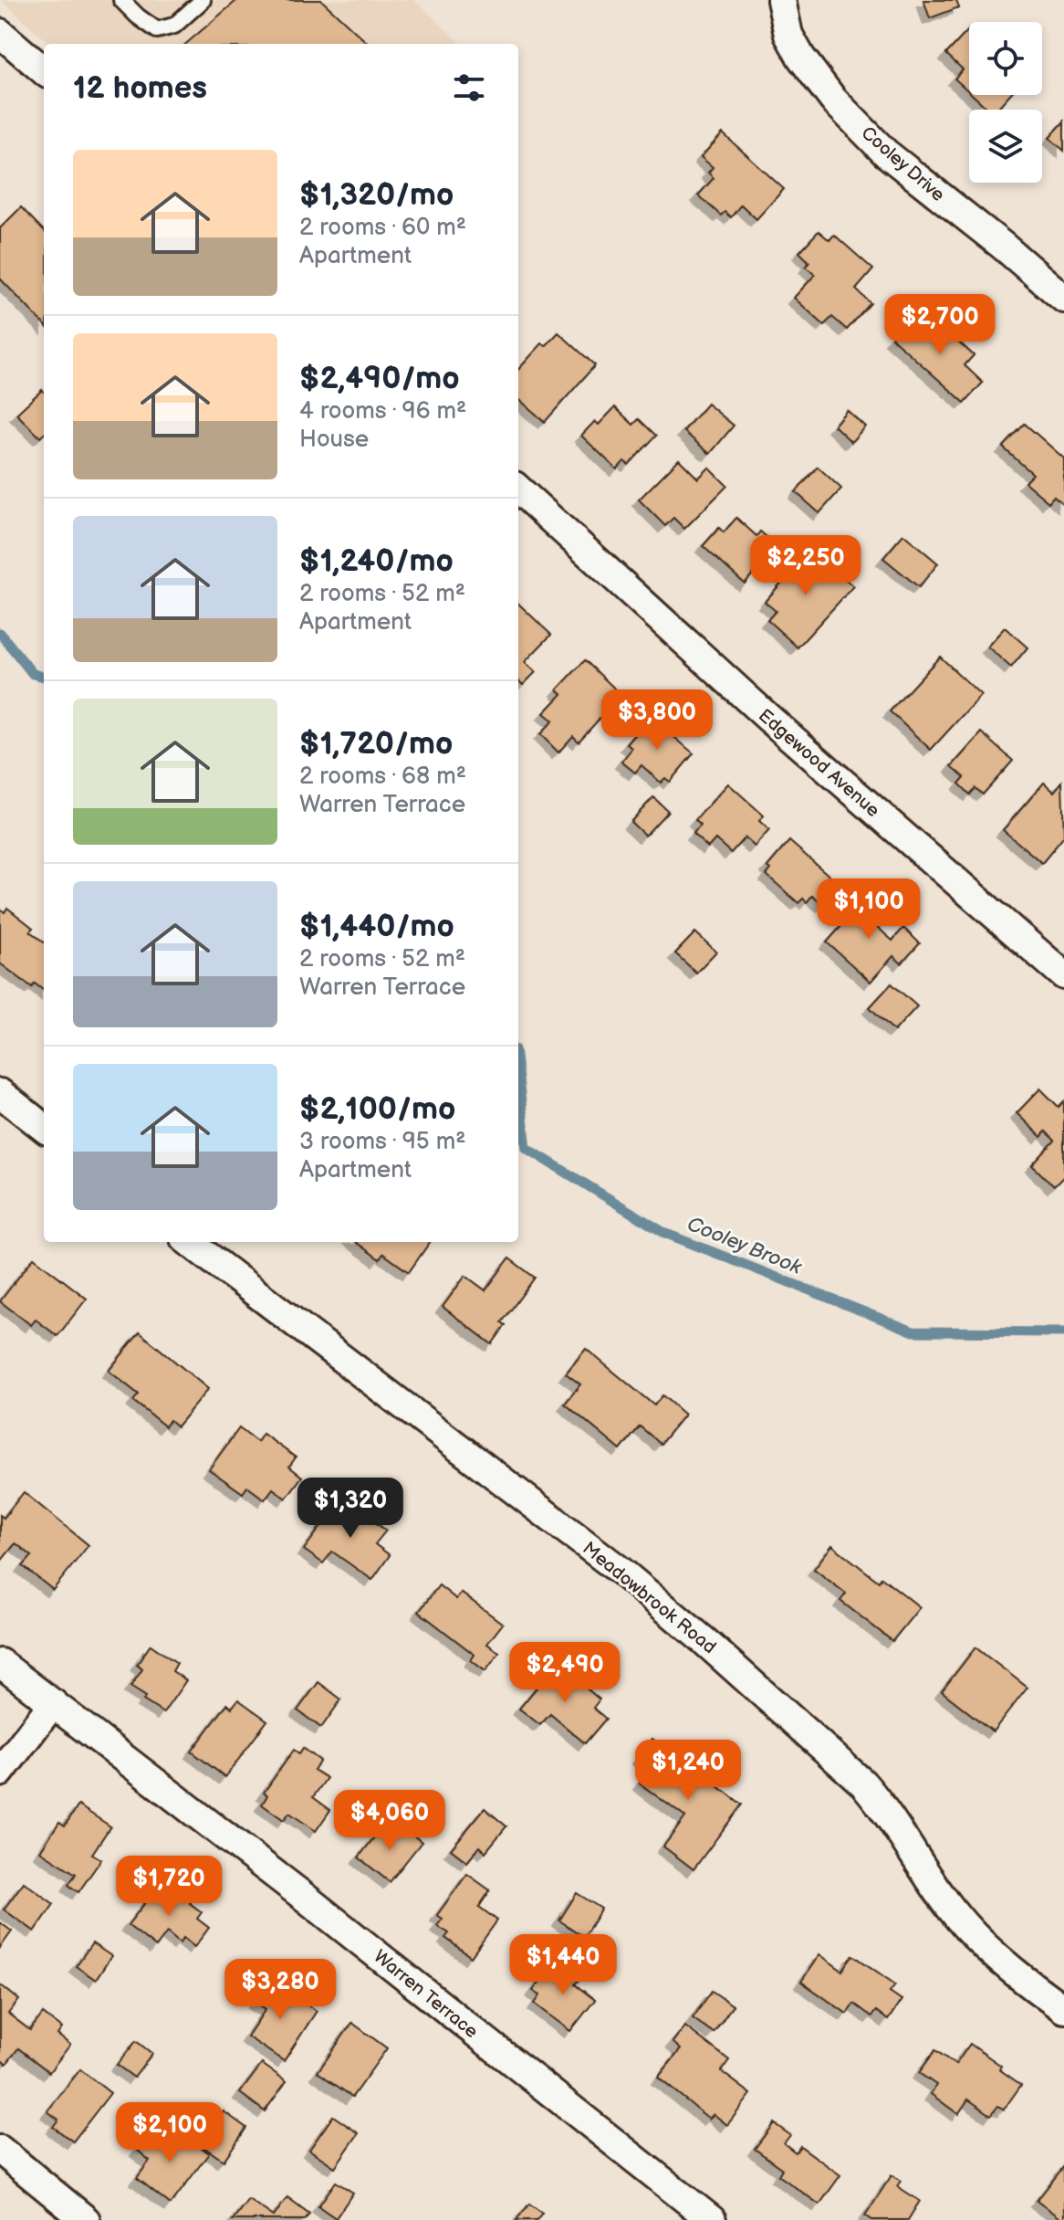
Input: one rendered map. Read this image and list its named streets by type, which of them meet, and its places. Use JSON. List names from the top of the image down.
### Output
{
  "streets": {
    "street": [
      "Cooley Drive",
      "Edgewood Avenue",
      "Meadowbrook Road",
      "Warren Terrace"
    ]
  },
  "water": ["Cooley Brook"],
  "page": {
    "heading": "12 homes",
    "list": [
      {
        "name": "$1,320/mo",
        "note": "2 rooms · 60 m² · Apartment"
      },
      {
        "name": "$2,490/mo",
        "note": "4 rooms · 96 m² · House"
      },
      {
        "name": "$1,240/mo",
        "note": "2 rooms · 52 m² · Apartment"
      },
      {
        "name": "$1,720/mo",
        "note": "2 rooms · 68 m² · Warren Terrace"
      },
      {
        "name": "$1,440/mo",
        "note": "2 rooms · 52 m² · Warren Terrace"
      },
      {
        "name": "$2,100/mo",
        "note": "3 rooms · 95 m² · Apartment"
      }
    ],
    "price": [
      "$2,700",
      "$2,250",
      "$3,800",
      "$1,100",
      "$1,320",
      "$2,490",
      "$1,240",
      "$4,060",
      "$1,720",
      "$1,440",
      "$3,280",
      "$2,100"
    ]
  }
}
